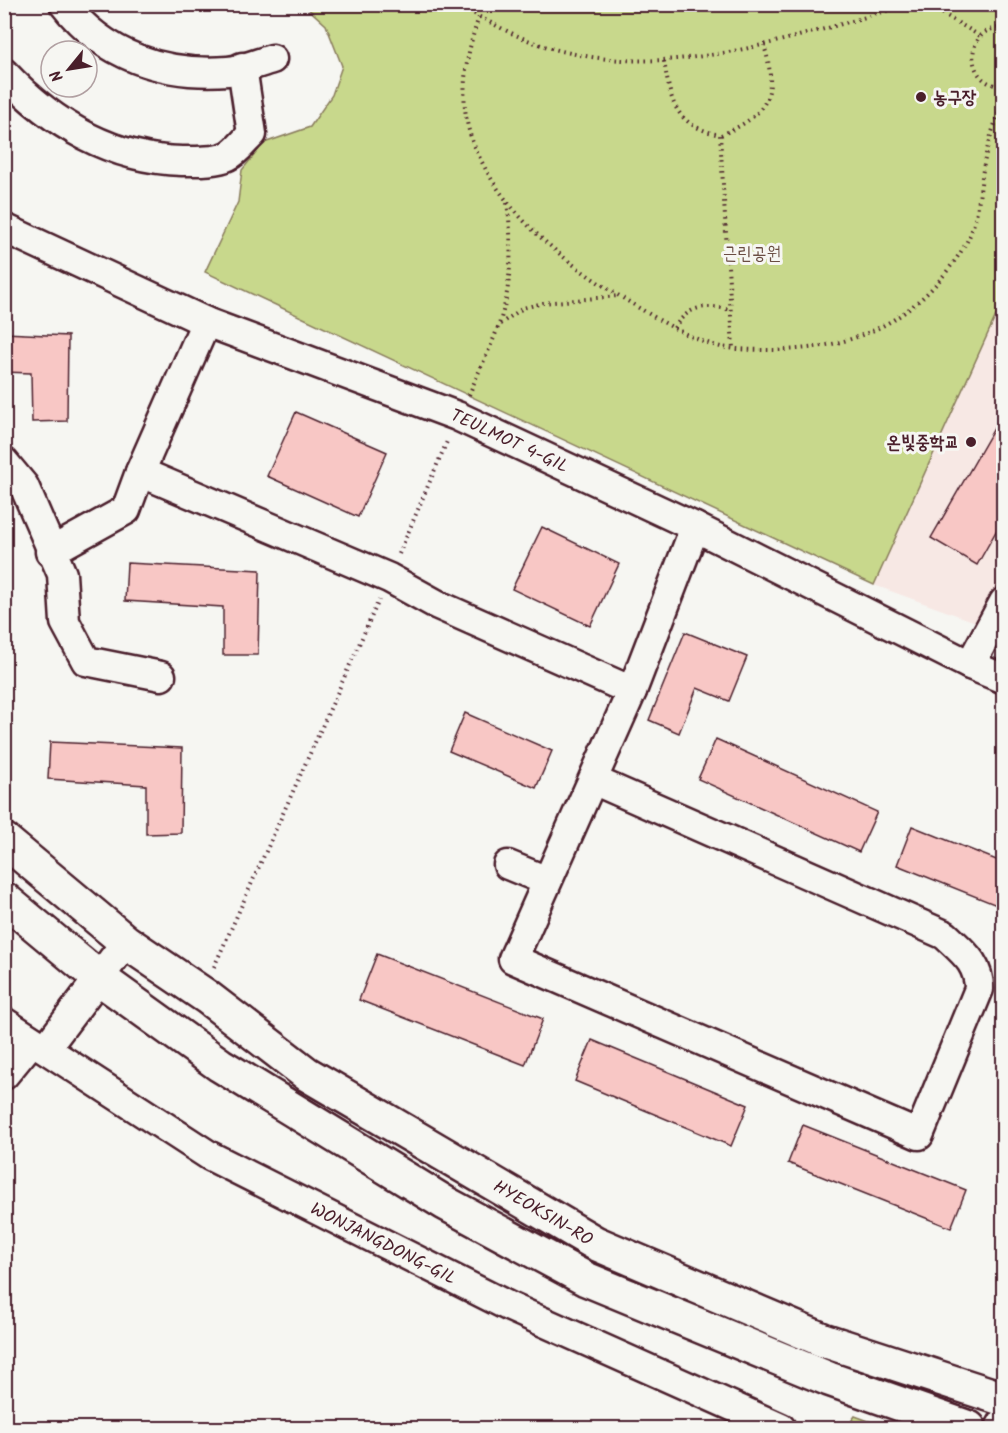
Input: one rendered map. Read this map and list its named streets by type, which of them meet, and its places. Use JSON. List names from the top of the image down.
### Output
{
  "streets": {
    "main road": ["HYEOKSIN-RO"],
    "street": ["TEULMOT 4-GIL", "WONJANGDONG-GIL"]
  },
  "parks": ["근린공원"],
  "places": ["농구장", "온빛중학교"],
  "north": "bottom left"
}
